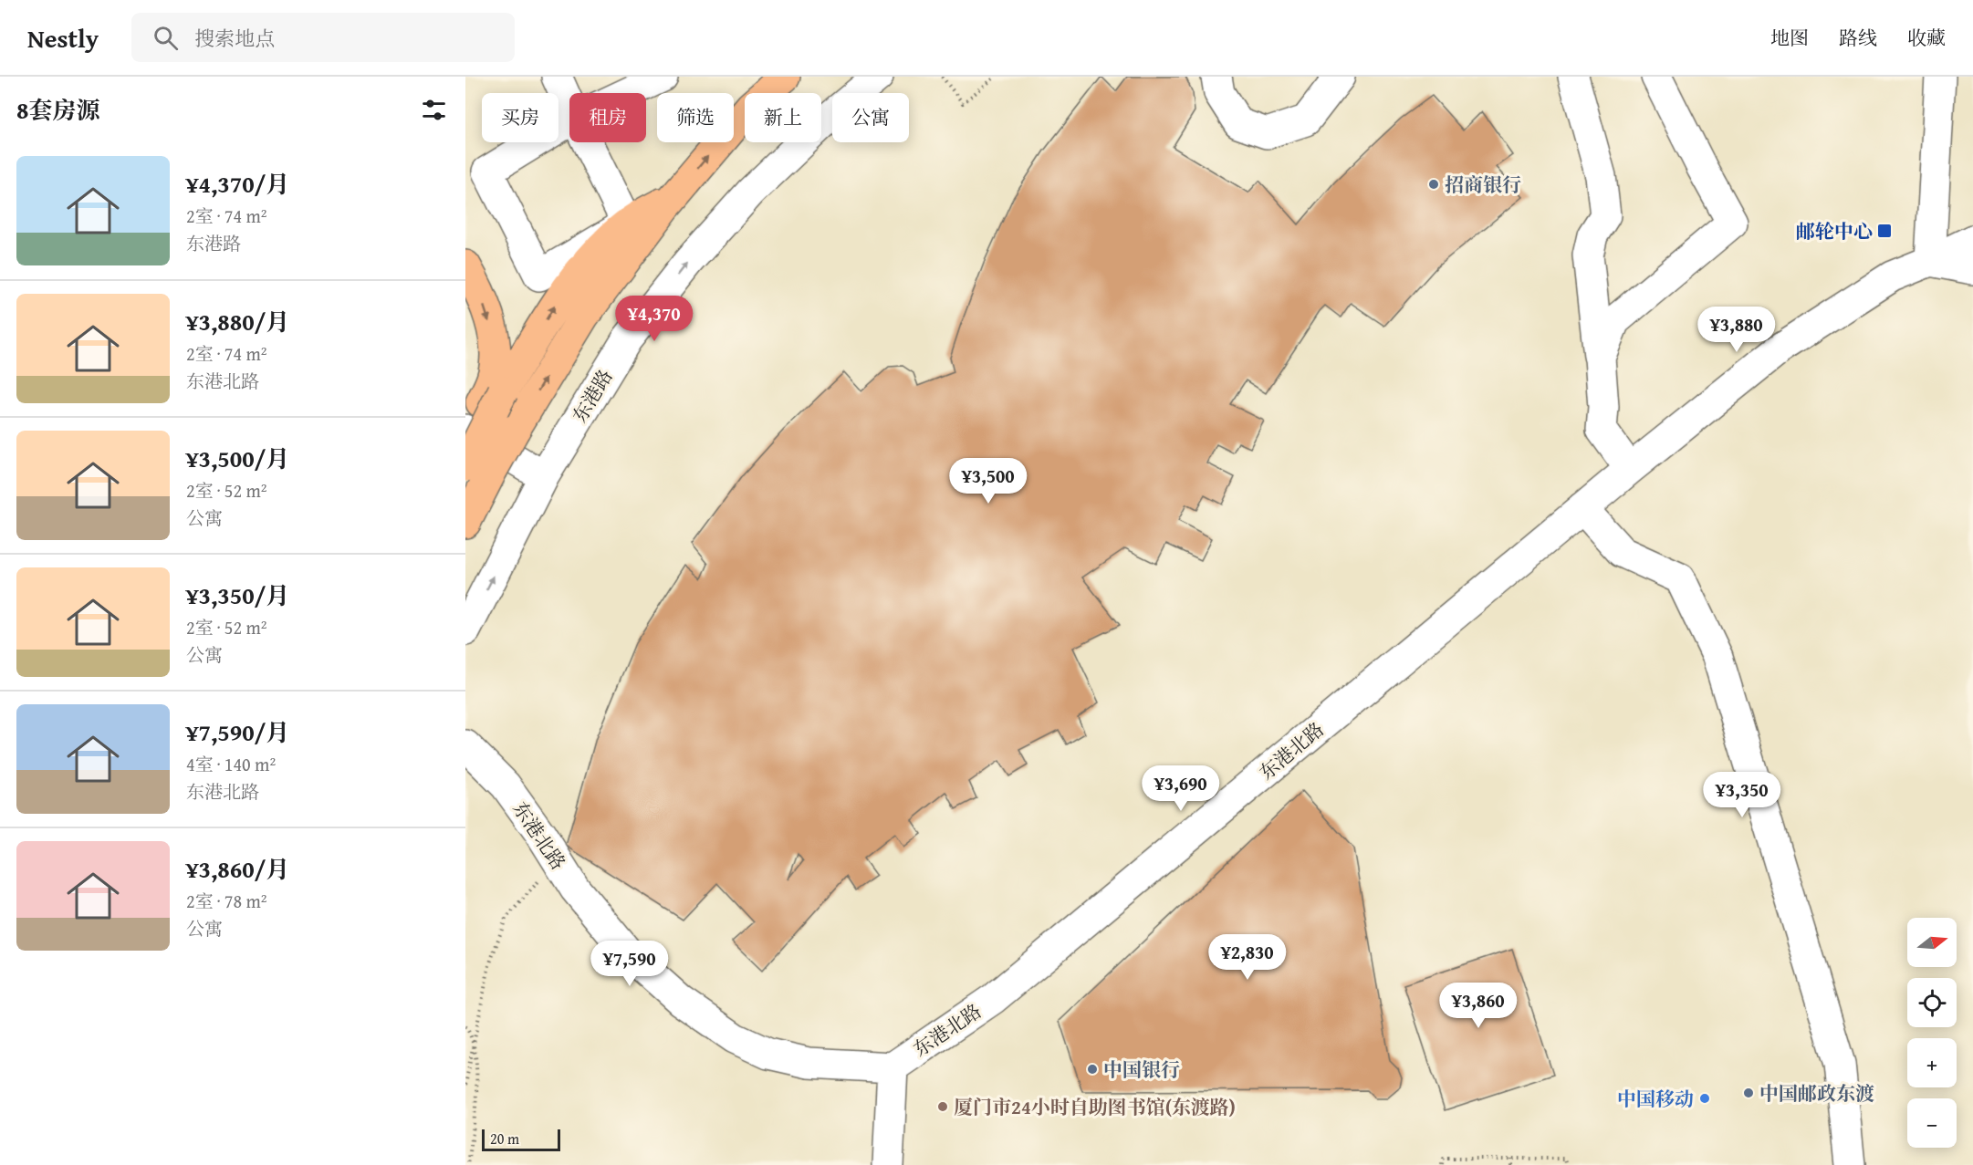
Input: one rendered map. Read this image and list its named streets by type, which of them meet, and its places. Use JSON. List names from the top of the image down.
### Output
{
  "streets": {
    "street": ["东港路", "东港北路"]
  },
  "one_way": ["东港路"],
  "places": {
    "other": [
      "招商银行",
      "中国银行",
      "中国邮政东渡",
      "中国移动",
      "厦门市24小时自助图书馆(东渡路)"
    ],
    "transit": ["邮轮中心"]
  },
  "scale_bar": "20 m",
  "north": "right",
  "page": {
    "header": "Nestly",
    "search": "搜索地点",
    "nav": ["地图", "路线", "收藏"],
    "heading": "8套房源",
    "chip": [
      "买房",
      "租房",
      "筛选",
      "新上",
      "公寓"
    ],
    "list": [
      {
        "name": "¥4,370/月",
        "note": "2室 · 74 m² · 东港路"
      },
      {
        "name": "¥3,880/月",
        "note": "2室 · 74 m² · 东港北路"
      },
      {
        "name": "¥3,500/月",
        "note": "2室 · 52 m² · 公寓"
      },
      {
        "name": "¥3,350/月",
        "note": "2室 · 52 m² · 公寓"
      },
      {
        "name": "¥7,590/月",
        "note": "4室 · 140 m² · 东港北路"
      },
      {
        "name": "¥3,860/月",
        "note": "2室 · 78 m² · 公寓"
      }
    ],
    "price": [
      "¥4,370",
      "¥3,880",
      "¥3,500",
      "¥3,690",
      "¥3,350",
      "¥2,830",
      "¥7,590",
      "¥3,860"
    ],
    "map_buttons": ["+", "−"],
    "scale": "20 m"
  }
}
